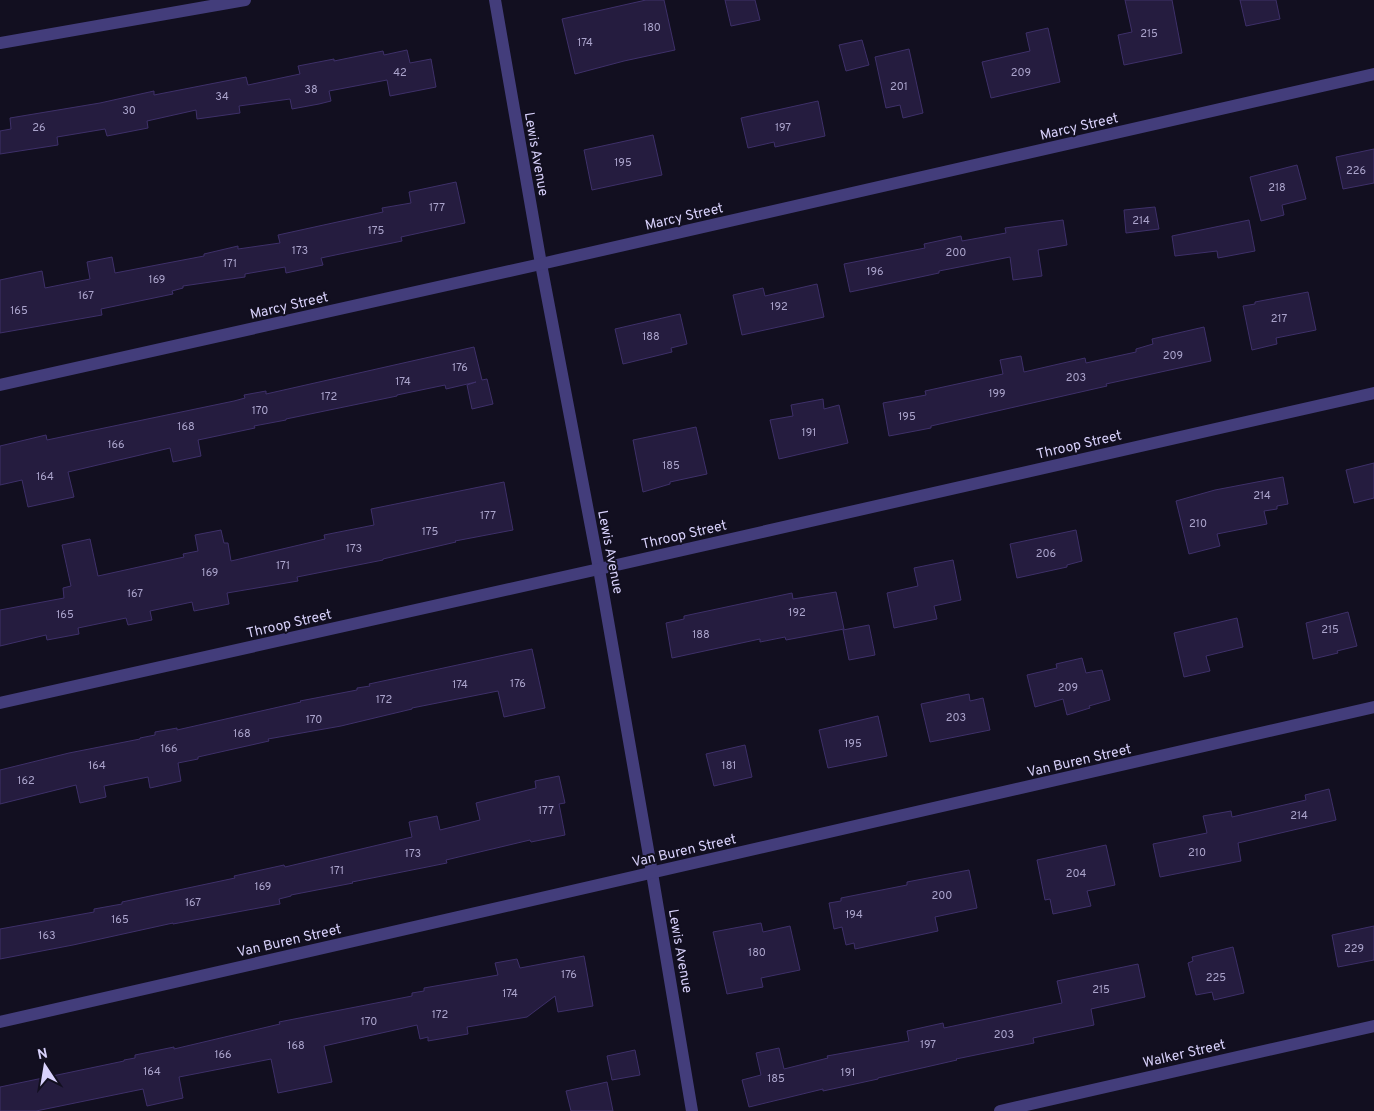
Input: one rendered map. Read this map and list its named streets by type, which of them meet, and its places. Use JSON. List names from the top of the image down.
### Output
{
  "streets": {
    "street": [
      "Marcy Street",
      "Lewis Avenue",
      "Throop Street",
      "Van Buren Street",
      "Walker Street"
    ]
  },
  "crossings": [
    ["Marcy Street", "Lewis Avenue"],
    ["Lewis Avenue", "Throop Street"],
    ["Lewis Avenue", "Van Buren Street"]
  ],
  "house_numbers": [
    "180",
    "215",
    "174",
    "42",
    "209",
    "201",
    "38",
    "34",
    "30",
    "26",
    "197",
    "195",
    "226",
    "218",
    "177",
    "214",
    "175",
    "173",
    "200",
    "171",
    "196",
    "169",
    "167",
    "192",
    "165",
    "217",
    "188",
    "209",
    "176",
    "203",
    "174",
    "199",
    "172",
    "170",
    "195",
    "168",
    "191",
    "166",
    "185",
    "164",
    "214",
    "177",
    "210",
    "175",
    "173",
    "206",
    "171",
    "169",
    "167",
    "192",
    "165",
    "215",
    "188",
    "176",
    "174",
    "209",
    "172",
    "203",
    "170",
    "168",
    "195",
    "166",
    "164",
    "181",
    "162",
    "177",
    "214",
    "210",
    "173",
    "171",
    "204",
    "169",
    "200",
    "167",
    "194",
    "165",
    "163",
    "229",
    "180",
    "176",
    "225",
    "215",
    "174",
    "172",
    "170",
    "203",
    "197",
    "168",
    "166",
    "164",
    "191",
    "185"
  ],
  "north": "top"
}
